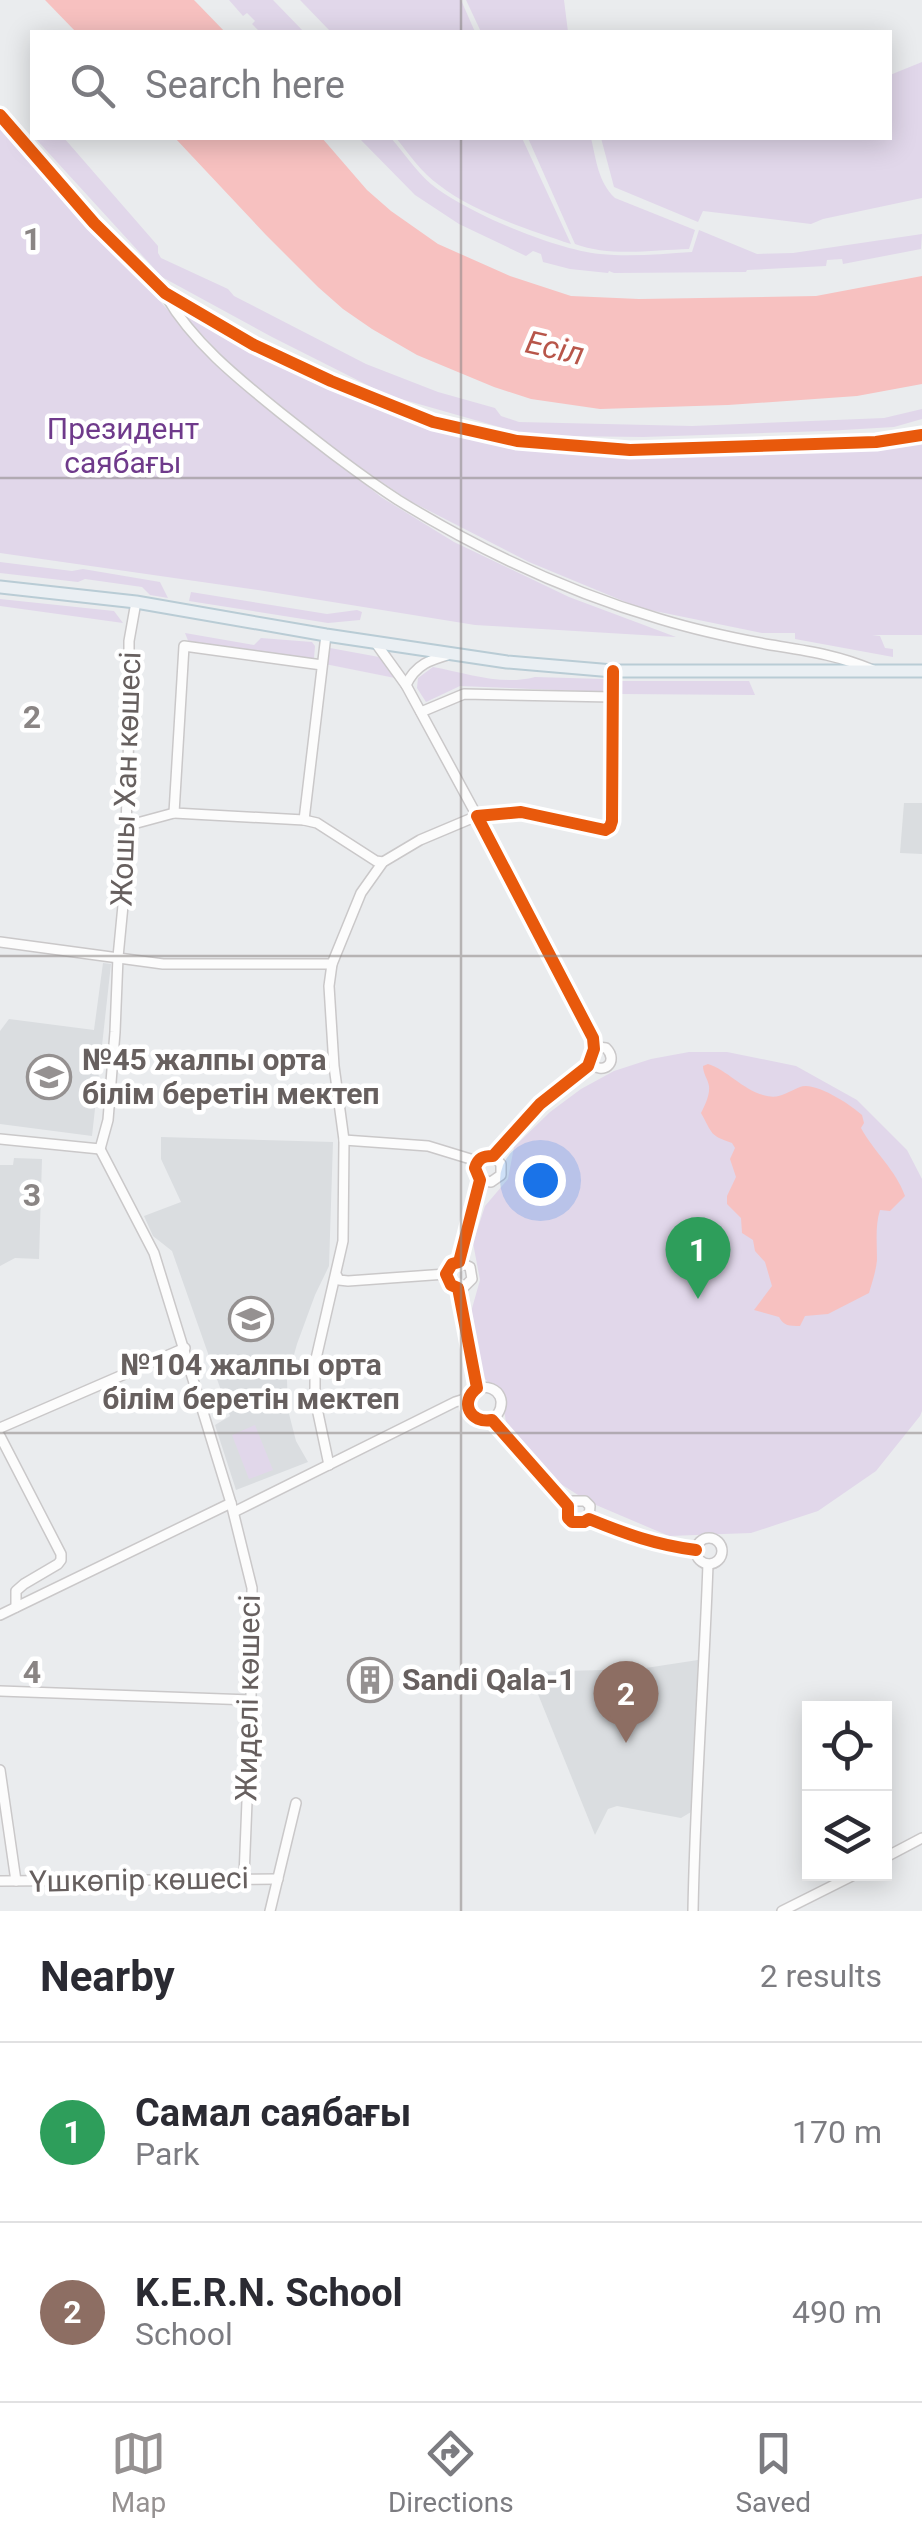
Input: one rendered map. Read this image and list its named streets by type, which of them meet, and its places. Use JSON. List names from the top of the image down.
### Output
{
  "streets": {
    "street": ["Жошы Хан көшесі", "Жиделі көшесі", "Үшкөпір көшесі"]
  },
  "crossings": [
    ["Жошы Хан көшесі", "Жиделі көшесі"],
    ["Жиделі көшесі", "Үшкөпір көшесі"]
  ],
  "water": ["Есіл"],
  "parks": ["Президент саябағы"],
  "places": {
    "school or university": ["№45 жалпы орта білім беретін мектеп", "№104 жалпы орта білім беретін мектеп"],
    "building": ["Sandi Qala-1"]
  },
  "page": {
    "search": "Search here",
    "pins": ["1", "2"],
    "heading": ["Nearby", "2 results"],
    "list": [
      {
        "mark": "1",
        "name": "Самал саябағы",
        "note": "Park",
        "value": "170 m"
      },
      {
        "mark": "2",
        "name": "K.E.R.N. School",
        "note": "School",
        "value": "490 m"
      }
    ],
    "nav": ["Map", "Directions", "Saved"]
  },
  "grid": {
    "rows": [
      "1",
      "2",
      "3",
      "4"
    ]
  }
}
